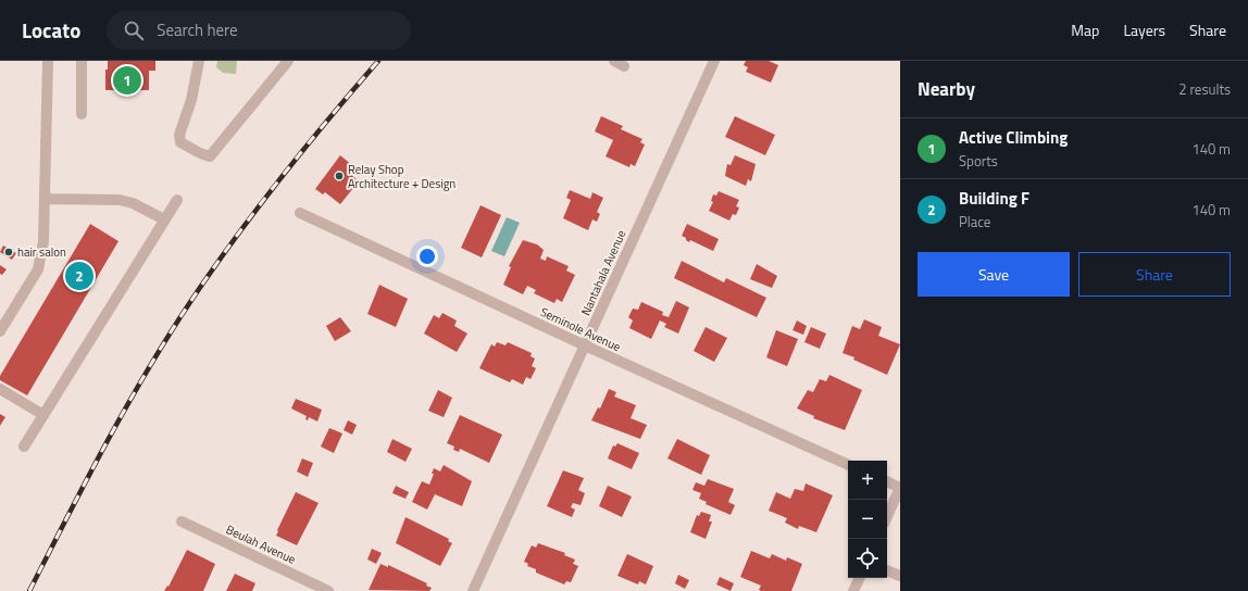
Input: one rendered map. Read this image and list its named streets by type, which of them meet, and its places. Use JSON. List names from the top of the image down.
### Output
{
  "streets": {
    "street": ["Nantahala Avenue", "Seminole Avenue", "Beulah Avenue"]
  },
  "crossings": [
    ["Nantahala Avenue", "Seminole Avenue"]
  ],
  "places": ["Relay Shop Architecture + Design", "hair salon"],
  "page": {
    "header": "Locato",
    "search": "Search here",
    "nav": ["Map", "Layers", "Share"],
    "heading": ["Nearby", "2 results"],
    "pins": ["1", "2"],
    "list": [
      {
        "mark": "1",
        "name": "Active Climbing",
        "note": "Sports",
        "value": "140 m"
      },
      {
        "mark": "2",
        "name": "Building F",
        "note": "Place",
        "value": "140 m"
      }
    ],
    "buttons": ["Save", "Share"],
    "map_buttons": ["+", "−"]
  }
}
